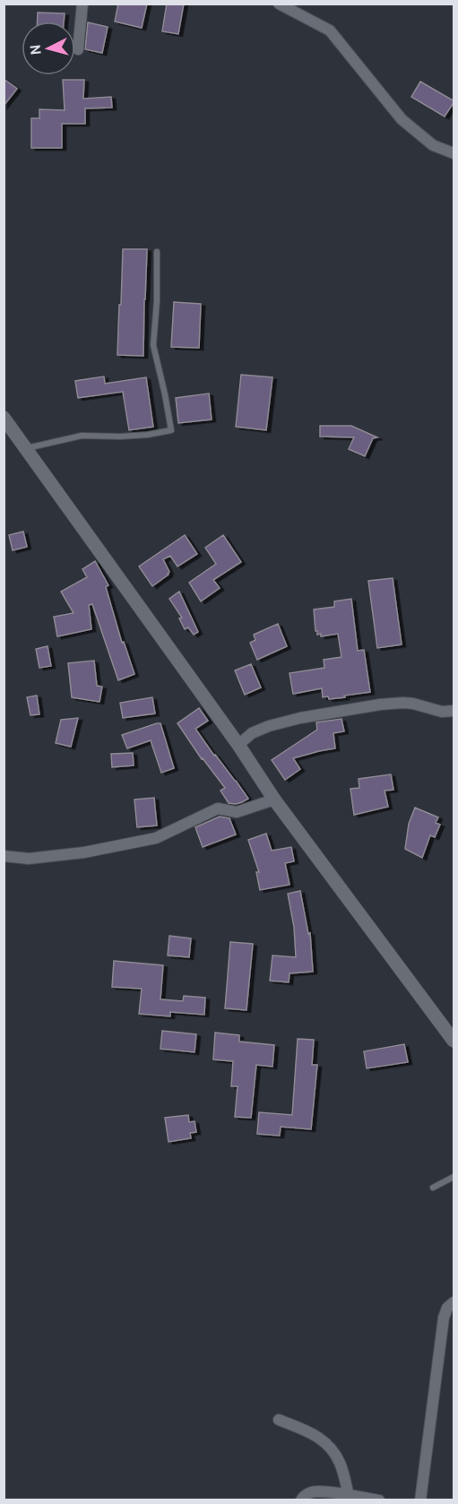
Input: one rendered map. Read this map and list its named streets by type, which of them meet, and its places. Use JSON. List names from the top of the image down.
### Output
{
  "north": "left"
}
